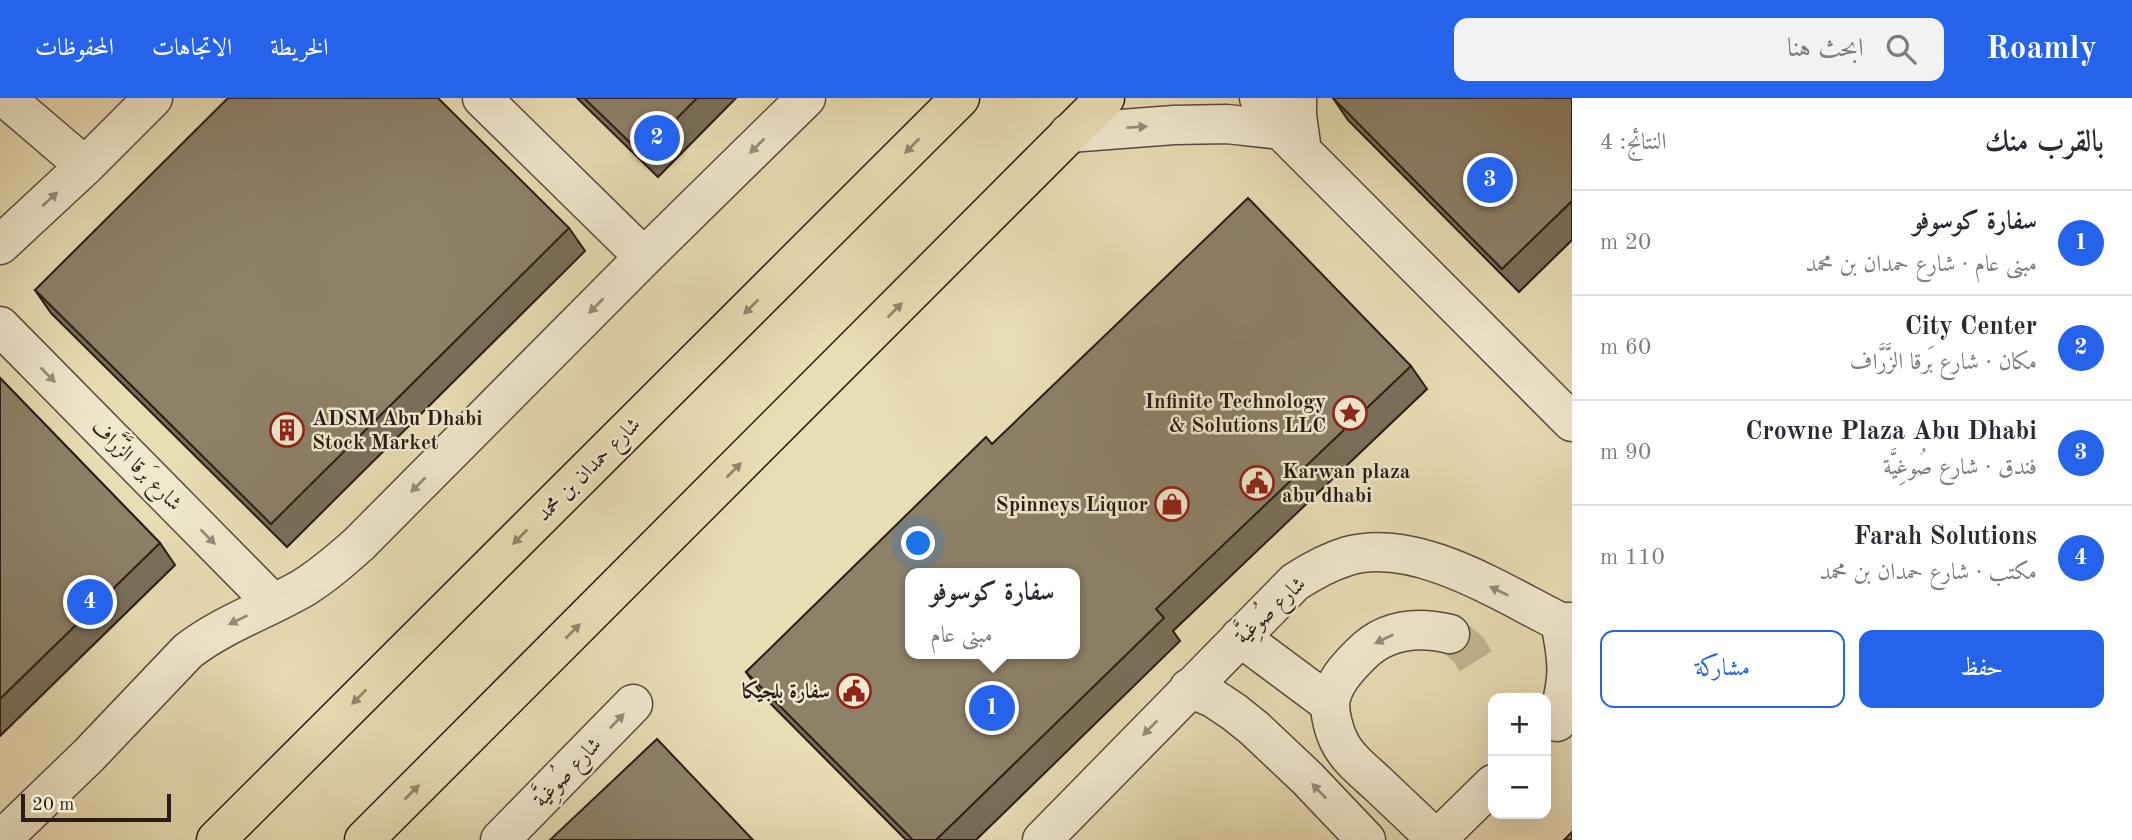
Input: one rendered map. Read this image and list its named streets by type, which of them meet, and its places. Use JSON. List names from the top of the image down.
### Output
{
  "streets": {
    "main road": ["شارع حمدان بن محمد"],
    "street": ["شارع بَرقا الزَّرَّاف", "شارع صُوغِيَّة"]
  },
  "one_way": ["شارع بَرقا الزَّرَّاف"],
  "places": {
    "place": ["Infinite Technology & Solutions LLC"],
    "building": ["ADSM Abu Dhabi Stock Market"],
    "public building": ["Karwan plaza abu dhabi", "سفارة بلجيكا"],
    "shop": ["Spinneys Liquor"]
  },
  "scale_bar": "20 m",
  "page": {
    "header": "Roamly",
    "search": "ابحث هنا",
    "nav": ["الخريطة", "الاتجاهات", "المحفوظات"],
    "heading": ["بالقرب منك", "النتائج: 4"],
    "pins": [
      "2",
      "3",
      "4",
      "1"
    ],
    "list": [
      {
        "mark": "1",
        "name": "سفارة كوسوفو",
        "note": "مبنى عام · شارع حمدان بن محمد",
        "value": "20 m"
      },
      {
        "mark": "2",
        "name": "City Center",
        "note": "مكان · شارع بَرقا الزَّرَّاف",
        "value": "60 m"
      },
      {
        "mark": "3",
        "name": "Crowne Plaza Abu Dhabi",
        "note": "فندق · شارع صُوغِيَّة",
        "value": "90 m"
      },
      {
        "mark": "4",
        "name": "Farah Solutions",
        "note": "مكتب · شارع حمدان بن محمد",
        "value": "110 m"
      }
    ],
    "popup": ["سفارة كوسوفو", "مبنى عام"],
    "buttons": ["حفظ", "مشاركة"],
    "map_buttons": ["+", "−"],
    "scale": "20 m"
  }
}
